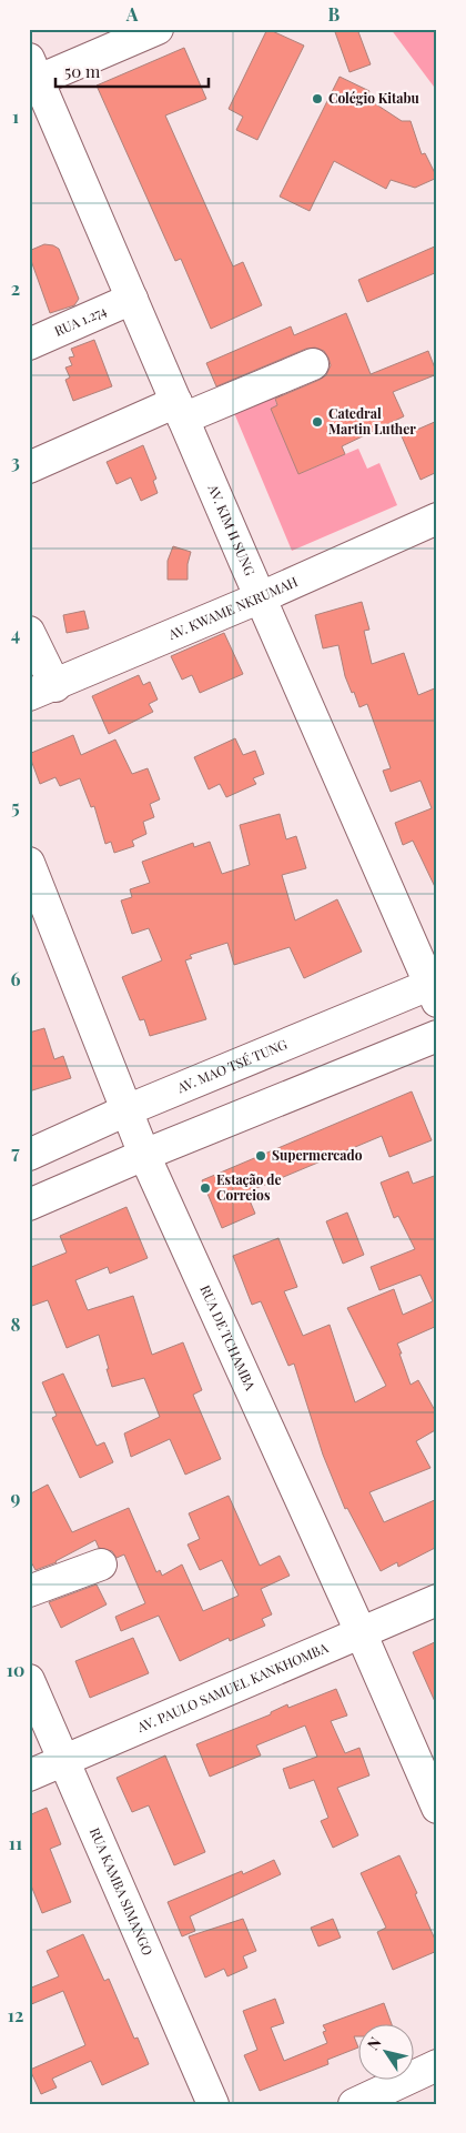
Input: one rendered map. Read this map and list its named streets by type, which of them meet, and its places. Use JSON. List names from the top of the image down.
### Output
{
  "streets": {
    "street": [
      "RUA 1.274",
      "AV. KIM II SUNG",
      "AV. KWAME NKRUMAH",
      "AV. MAO TSÉ TUNG",
      "RUA DE TCHAMBA",
      "AV. PAULO SAMUEL KANKHOMBA",
      "RUA KAMBA SIMANGO"
    ]
  },
  "crossings": [
    ["RUA 1.274", "AV. KIM II SUNG"],
    ["AV. KIM II SUNG", "AV. KWAME NKRUMAH"],
    ["AV. KIM II SUNG", "AV. MAO TSÉ TUNG"],
    ["AV. MAO TSÉ TUNG", "RUA DE TCHAMBA"],
    ["RUA DE TCHAMBA", "AV. PAULO SAMUEL KANKHOMBA"],
    ["AV. PAULO SAMUEL KANKHOMBA", "RUA KAMBA SIMANGO"]
  ],
  "places": [
    "Colégio Kitabu",
    "Catedral Martin Luther",
    "Supermercado",
    "Estação de Correios"
  ],
  "scale_bar": "50 m",
  "north": "top left",
  "grid": {
    "columns": ["A", "B"],
    "rows": [
      "1",
      "2",
      "3",
      "4",
      "5",
      "6",
      "7",
      "8",
      "9",
      "10",
      "11",
      "12"
    ]
  }
}
